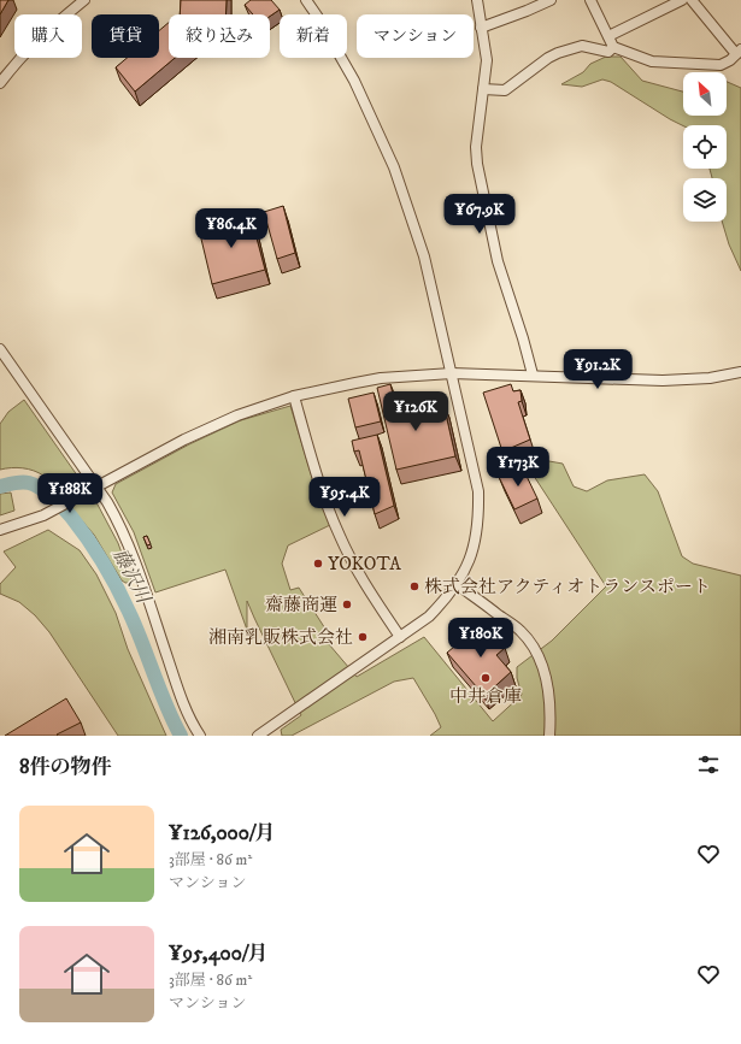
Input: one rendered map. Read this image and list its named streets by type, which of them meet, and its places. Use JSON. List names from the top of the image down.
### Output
{
  "water": ["藤沢川"],
  "places": [
    "YOKOTA",
    "株式会社アクティオトランスポート",
    "齋藤商運",
    "湘南乳販株式会社",
    "中井倉庫"
  ],
  "north": "top left",
  "page": {
    "chip": [
      "購入",
      "賃貸",
      "絞り込み",
      "新着",
      "マンション"
    ],
    "price": [
      "¥67.9K",
      "¥86.4K",
      "¥91.2K",
      "¥126K",
      "¥173K",
      "¥188K",
      "¥95.4K",
      "¥180K"
    ],
    "heading": "8件の物件",
    "list": [
      {
        "name": "¥126,000/月",
        "note": "3部屋 · 86 m² · マンション"
      },
      {
        "name": "¥95,400/月",
        "note": "3部屋 · 86 m² · マンション"
      }
    ]
  }
}
